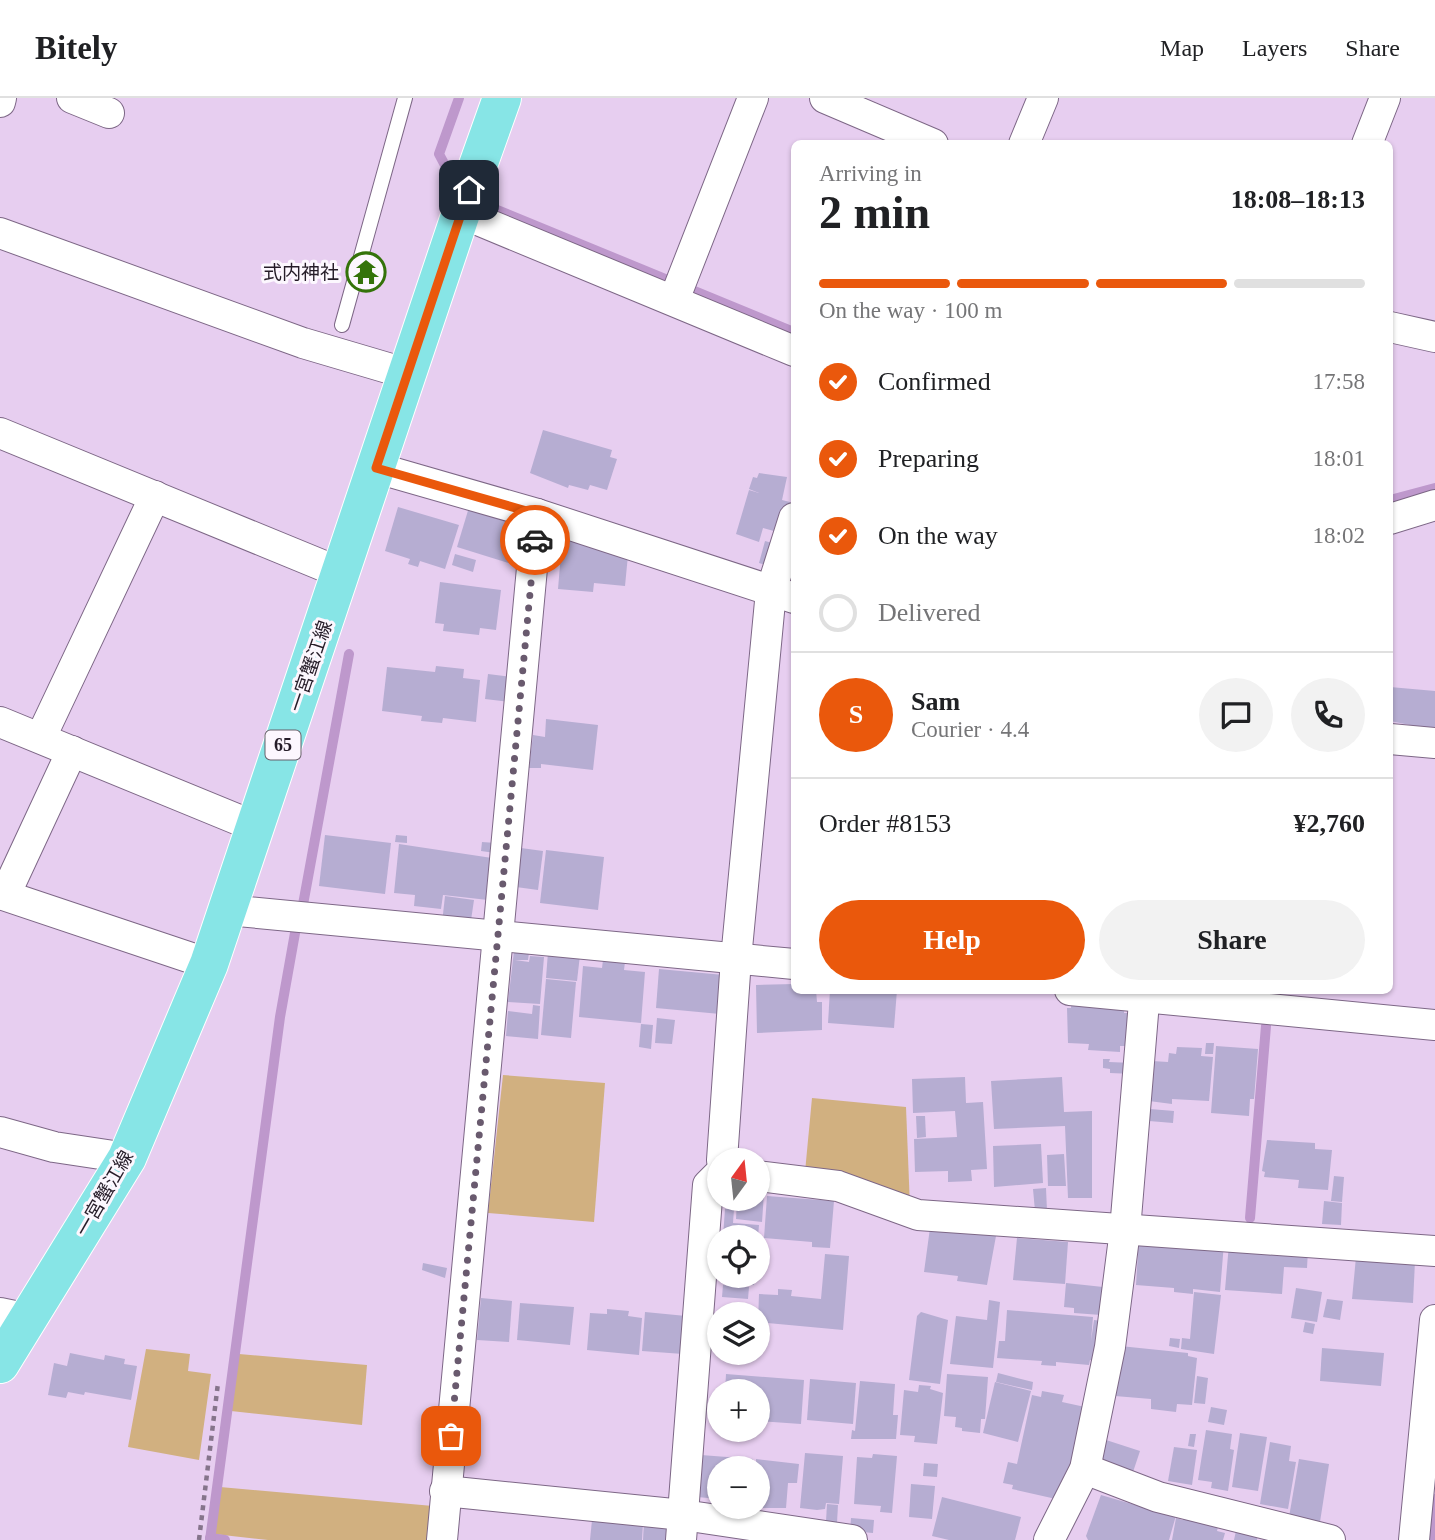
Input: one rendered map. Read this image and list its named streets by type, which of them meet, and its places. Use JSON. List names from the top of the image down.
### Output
{
  "streets": {
    "main road": ["一宮蟹江線", "65"]
  },
  "places": {
    "temple": ["式内神社"]
  },
  "north": "top",
  "page": {
    "header": "Bitely",
    "nav": ["Map", "Layers", "Share"],
    "heading": ["2 min", "Arriving in", "18:08–18:13"],
    "panel": [
      "Sam",
      "Courier · 4.4",
      "Order #8153",
      "¥2,760"
    ],
    "bar": "On the way · 100 m",
    "list": [
      ["Confirmed", "17:58"],
      ["Preparing", "18:01"],
      ["On the way", "18:02"],
      "Delivered"
    ],
    "round": "S",
    "buttons": ["Help", "Share"],
    "map_buttons": ["+", "−"]
  }
}
